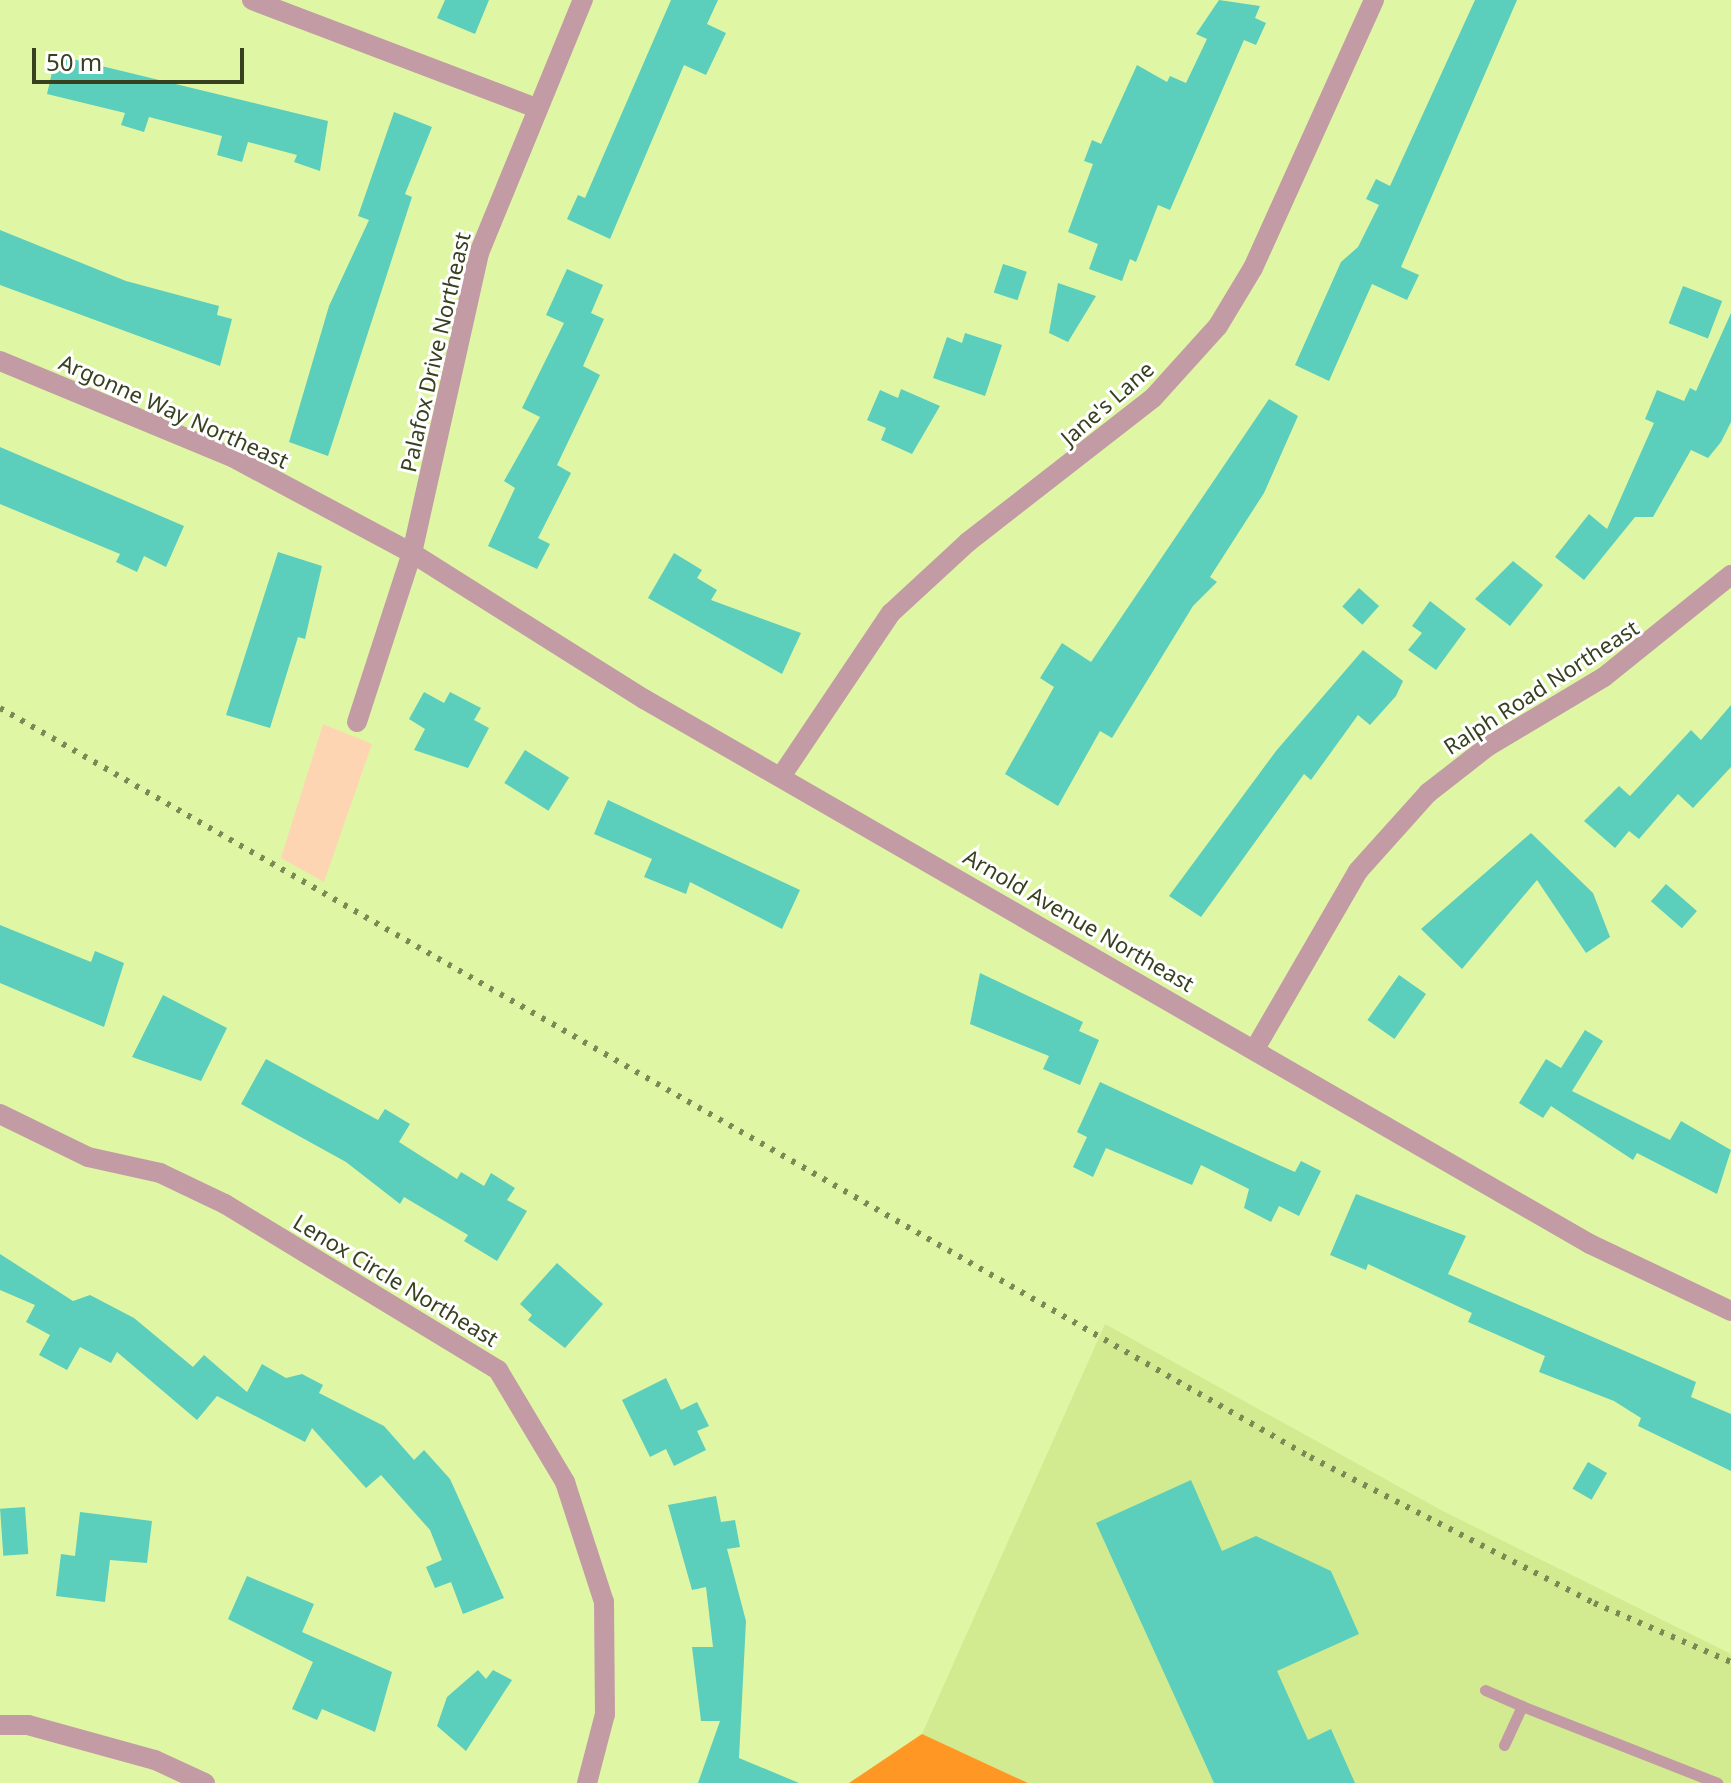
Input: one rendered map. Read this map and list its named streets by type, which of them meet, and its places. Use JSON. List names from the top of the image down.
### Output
{
  "streets": {
    "street": [
      "Palafox Drive Northeast",
      "Jane's Lane",
      "Argonne Way Northeast",
      "Ralph Road Northeast",
      "Arnold Avenue Northeast",
      "Lenox Circle Northeast"
    ]
  },
  "crossings": [
    ["Palafox Drive Northeast", "Argonne Way Northeast"],
    ["Palafox Drive Northeast", "Arnold Avenue Northeast"],
    ["Jane's Lane", "Arnold Avenue Northeast"],
    ["Argonne Way Northeast", "Arnold Avenue Northeast"],
    ["Ralph Road Northeast", "Arnold Avenue Northeast"]
  ],
  "scale_bar": "50 m"
}
